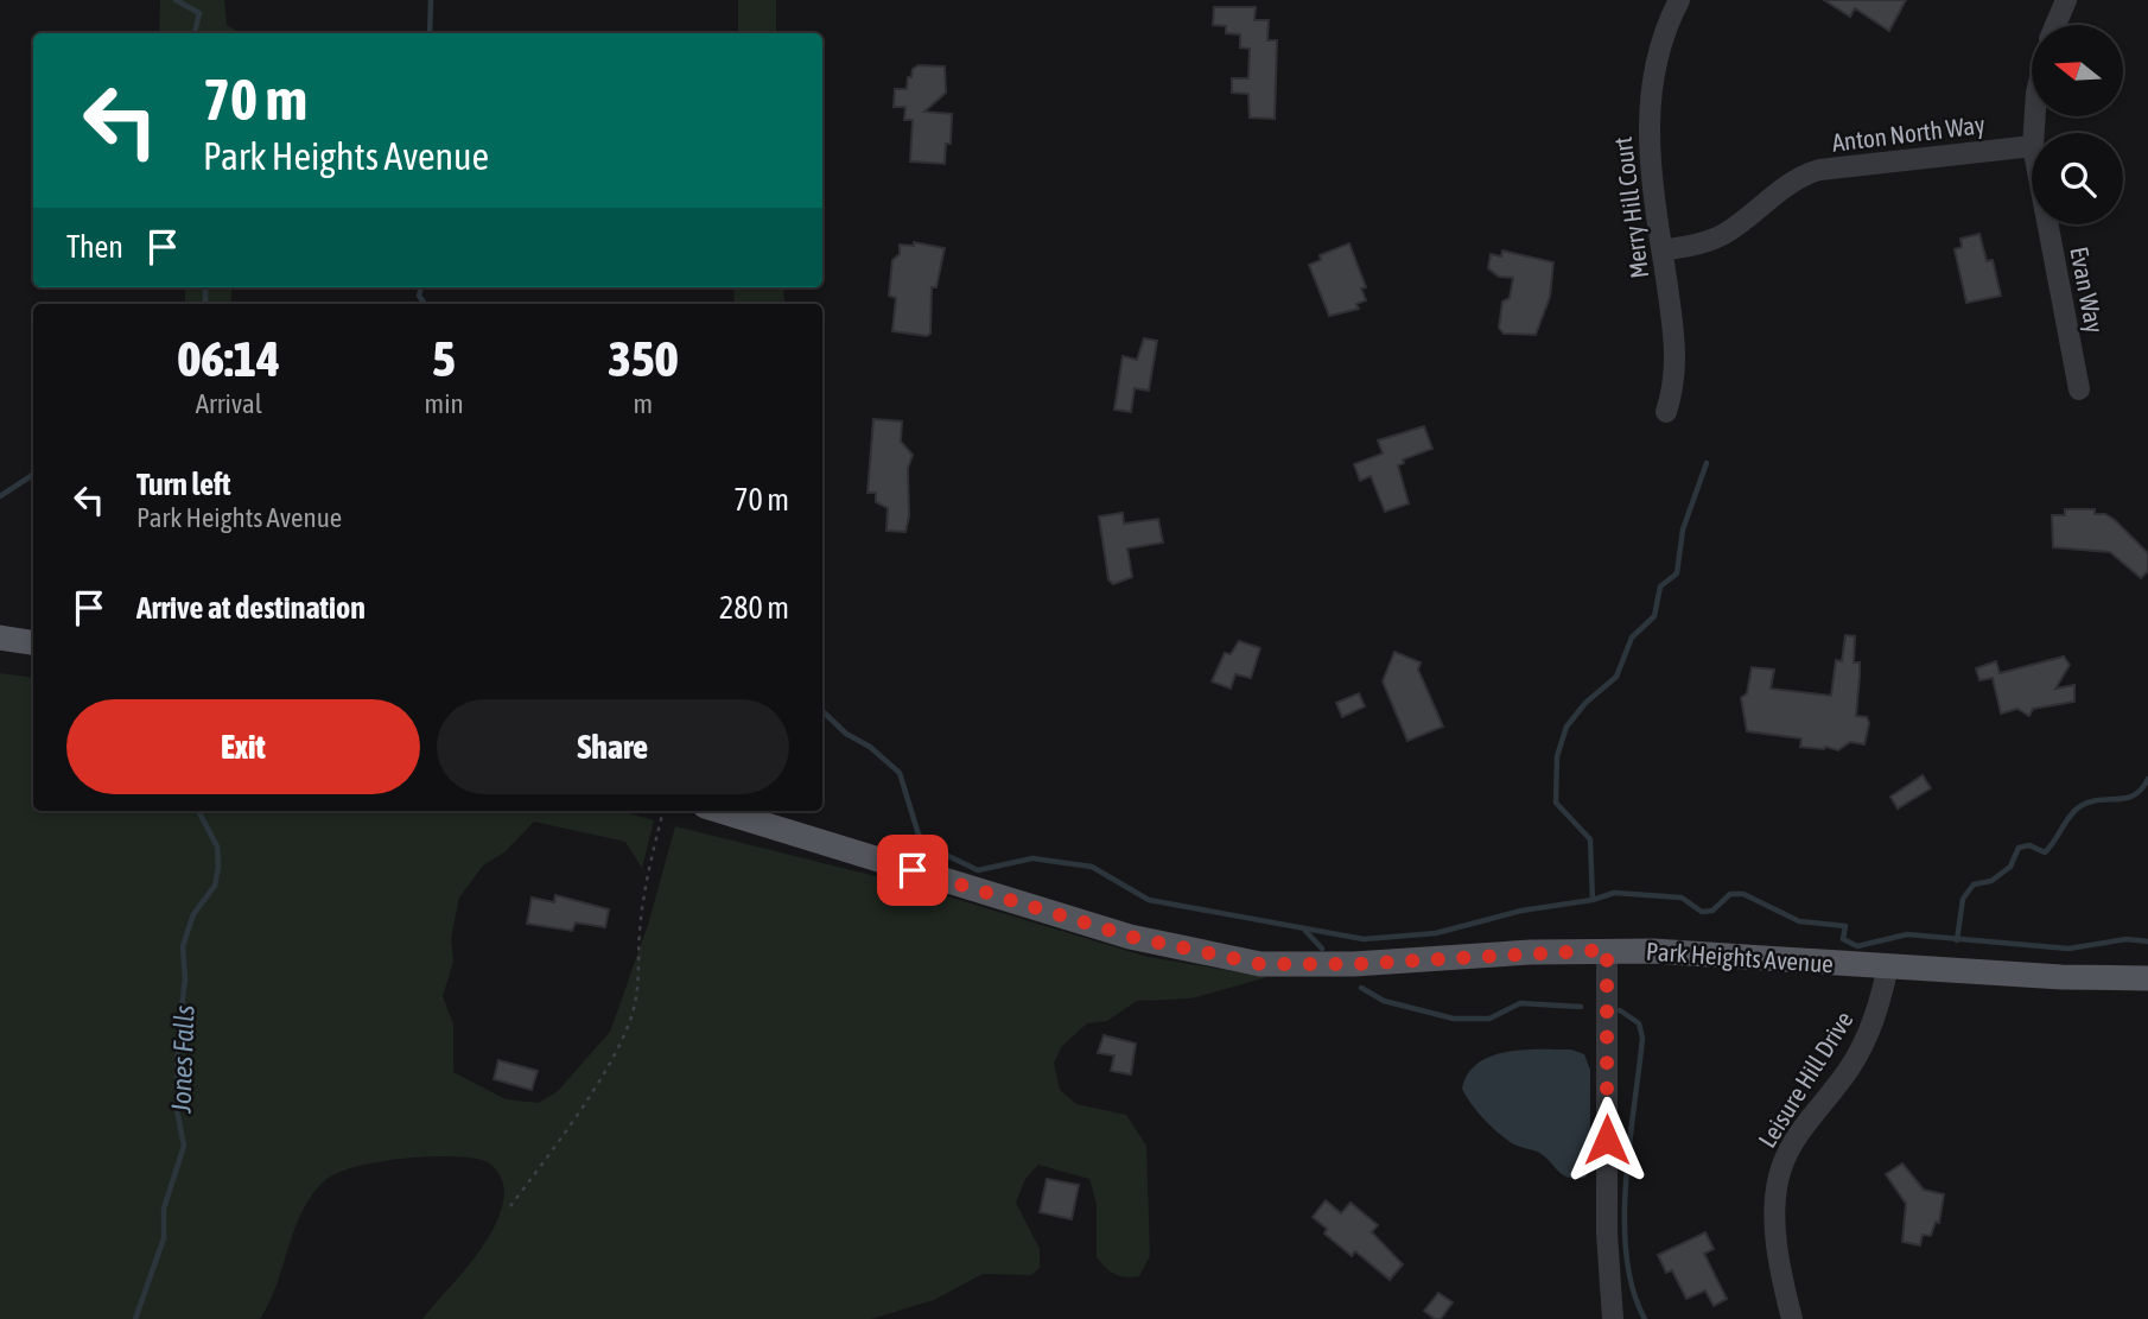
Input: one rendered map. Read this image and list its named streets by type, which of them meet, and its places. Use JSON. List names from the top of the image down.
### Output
{
  "streets": {
    "main road": ["Park Heights Avenue"],
    "street": [
      "Anton North Way",
      "Merry Hill Court",
      "Evan Way",
      "Leisure Hill Drive"
    ]
  },
  "crossings": [
    ["Anton North Way", "Merry Hill Court"],
    ["Park Heights Avenue", "Leisure Hill Drive"]
  ],
  "water": ["Jones Falls"],
  "north": "left",
  "page": {
    "turn": ["70 m", "Park Heights Avenue"],
    "then": "Then",
    "eta": [
      "06:14",
      "Arrival",
      "5",
      "min",
      "350",
      "m"
    ],
    "list": [
      {
        "name": "Turn left",
        "note": "Park Heights Avenue",
        "value": "70 m"
      },
      {
        "name": "Arrive at destination",
        "value": "280 m"
      }
    ],
    "buttons": ["Exit", "Share"]
  }
}
